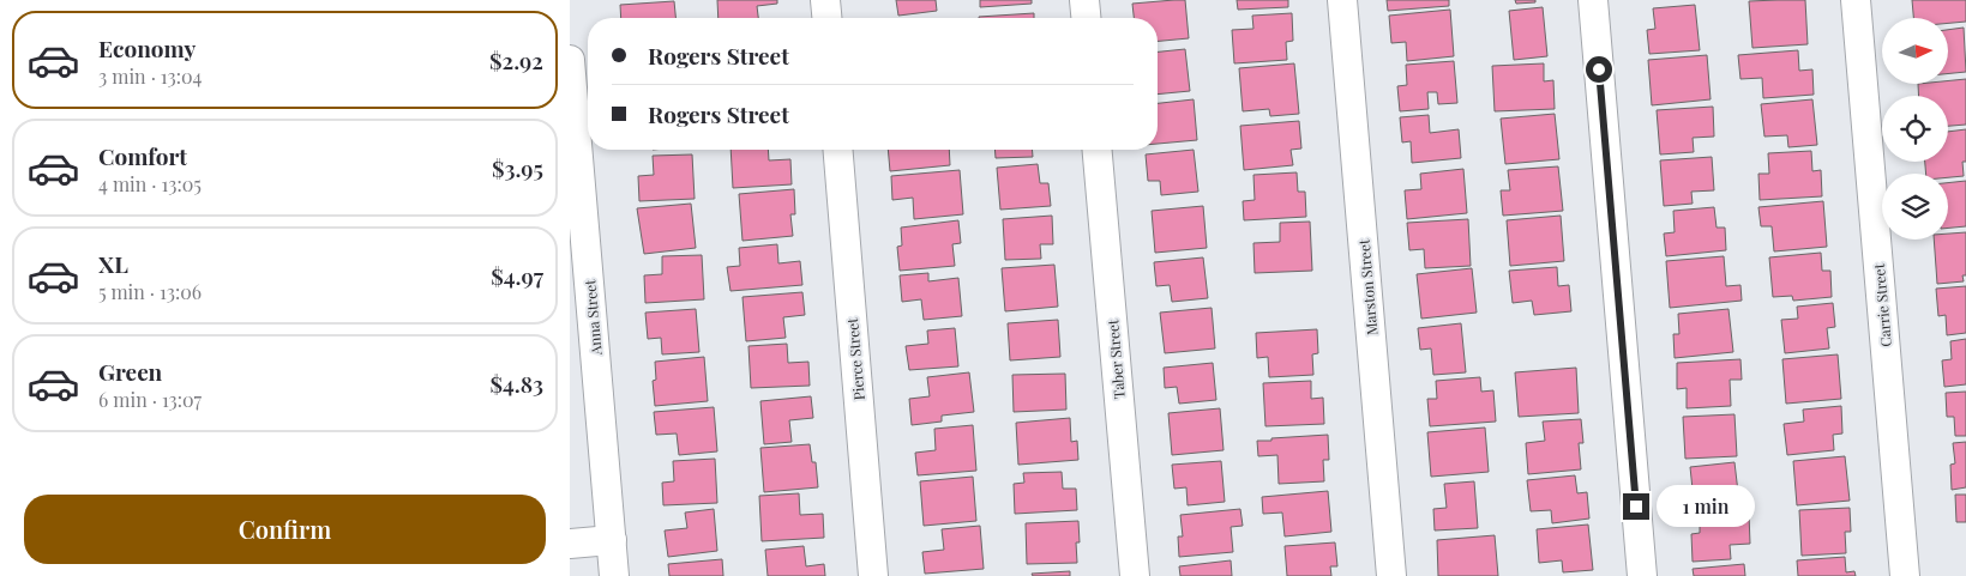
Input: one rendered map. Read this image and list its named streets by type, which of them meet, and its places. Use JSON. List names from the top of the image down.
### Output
{
  "streets": {
    "street": [
      "Marston Street",
      "Carrie Street",
      "Anna Street",
      "Pierce Street",
      "Taber Street"
    ]
  },
  "north": "right",
  "page": {
    "list": [
      {
        "name": "Economy",
        "note": "3 min · 13:04",
        "value": "$2.92"
      },
      {
        "name": "Comfort",
        "note": "4 min · 13:05",
        "value": "$3.95"
      },
      {
        "name": "XL",
        "note": "5 min · 13:06",
        "value": "$4.97"
      },
      {
        "name": "Green",
        "note": "6 min · 13:07",
        "value": "$4.83"
      }
    ],
    "banner": ["Rogers Street", "Rogers Street"],
    "buttons": "Confirm",
    "bubble": "1 min"
  }
}
